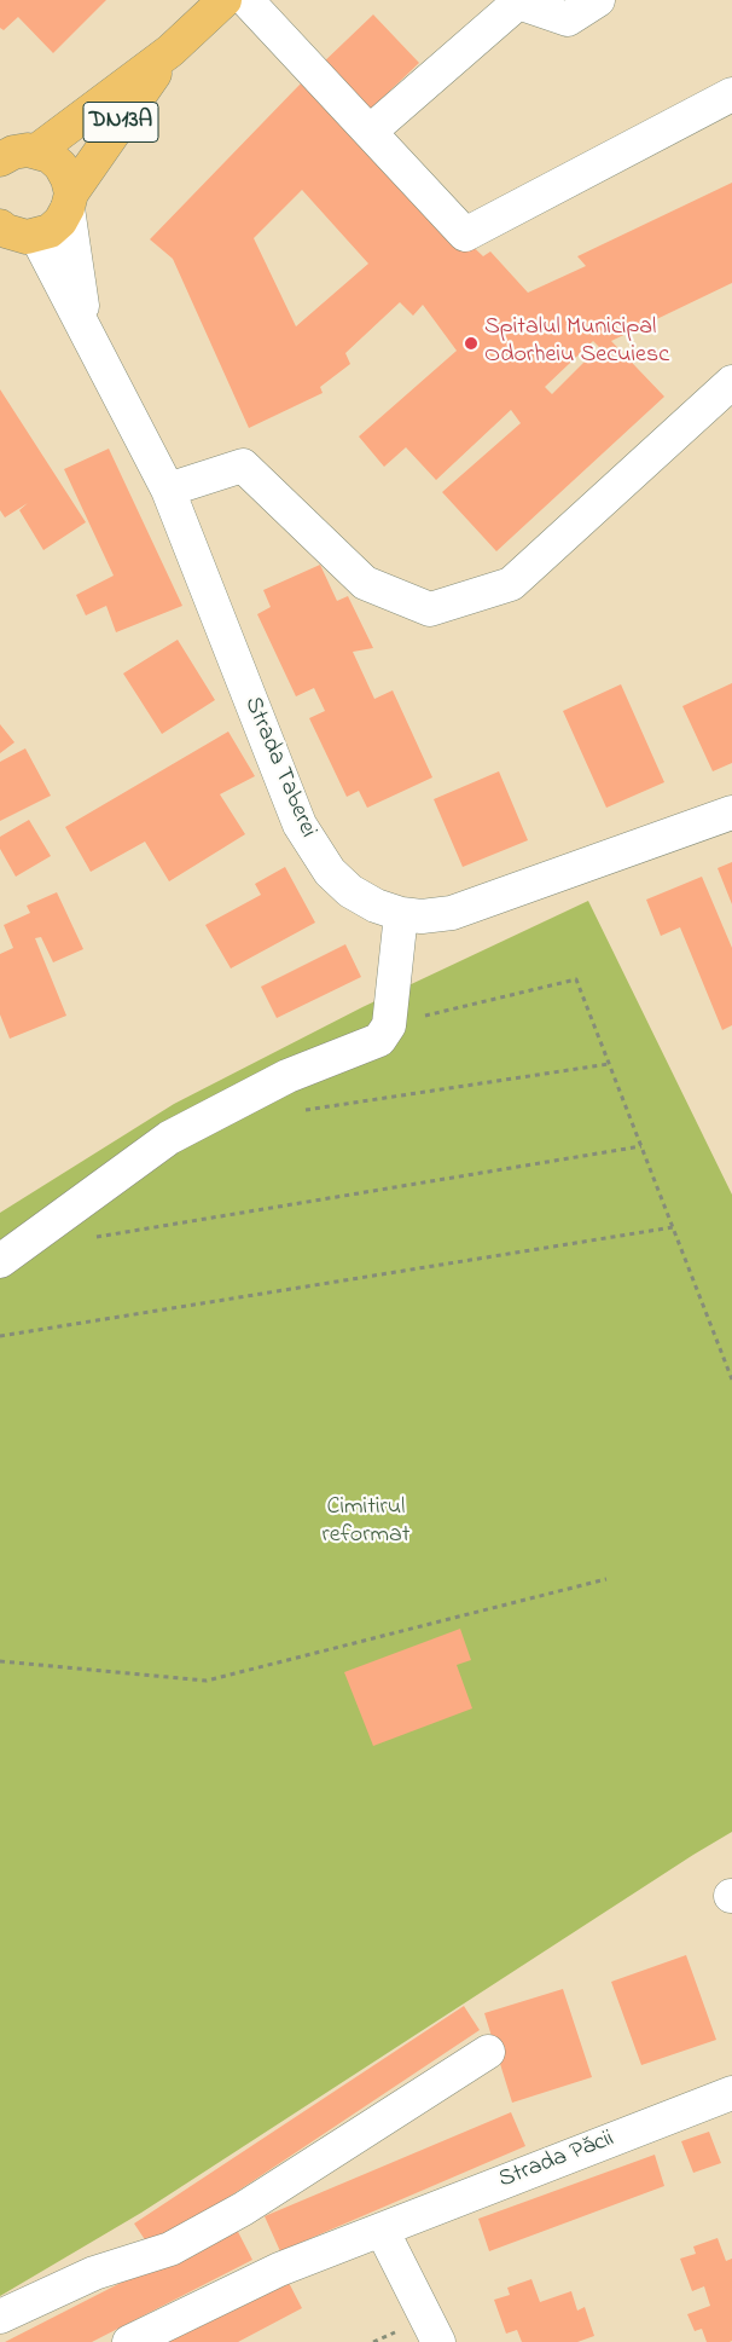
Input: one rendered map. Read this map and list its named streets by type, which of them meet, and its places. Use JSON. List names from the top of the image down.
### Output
{
  "streets": {
    "main road": ["DN13A"],
    "street": ["Strada Taberei", "Strada Păcii"]
  },
  "crossings": [
    ["DN13A", "Strada Taberei"]
  ],
  "parks": ["Cimitirul reformat"],
  "places": ["Spitalul Municipal Odorheiu Secuiesc"]
}
